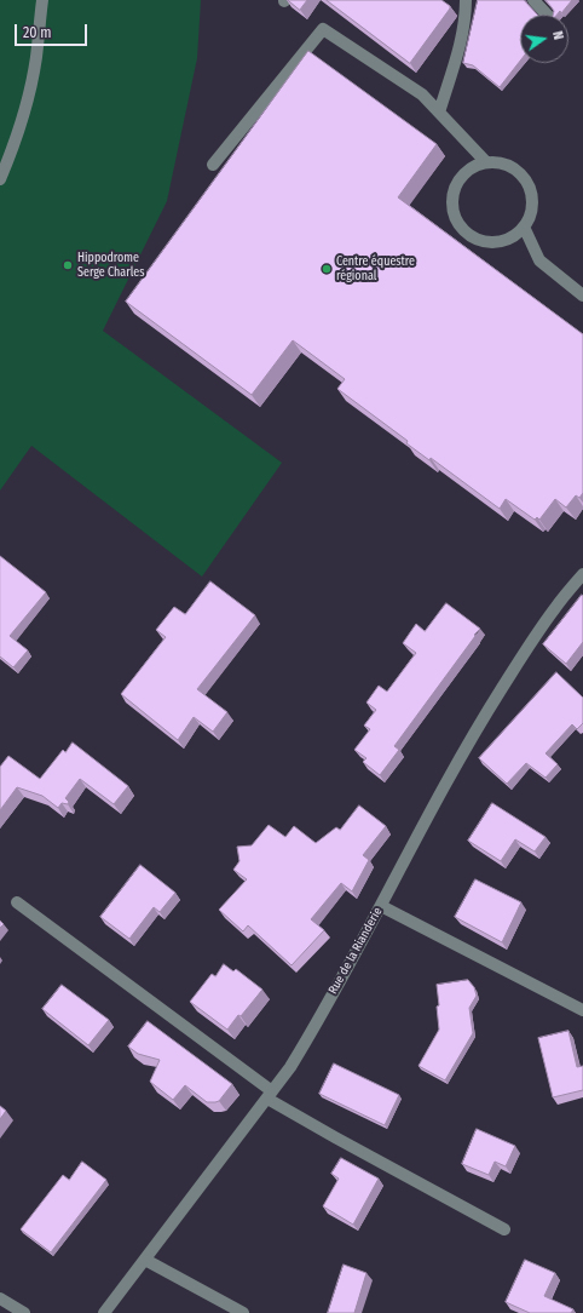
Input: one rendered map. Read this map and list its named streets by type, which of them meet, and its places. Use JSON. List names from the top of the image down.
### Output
{
  "streets": {
    "street": ["Rue de la Rianderie"]
  },
  "places": ["Hippodrome Serge Charles", "Centre équestre régional"],
  "scale_bar": "20 m",
  "north": "right"
}
